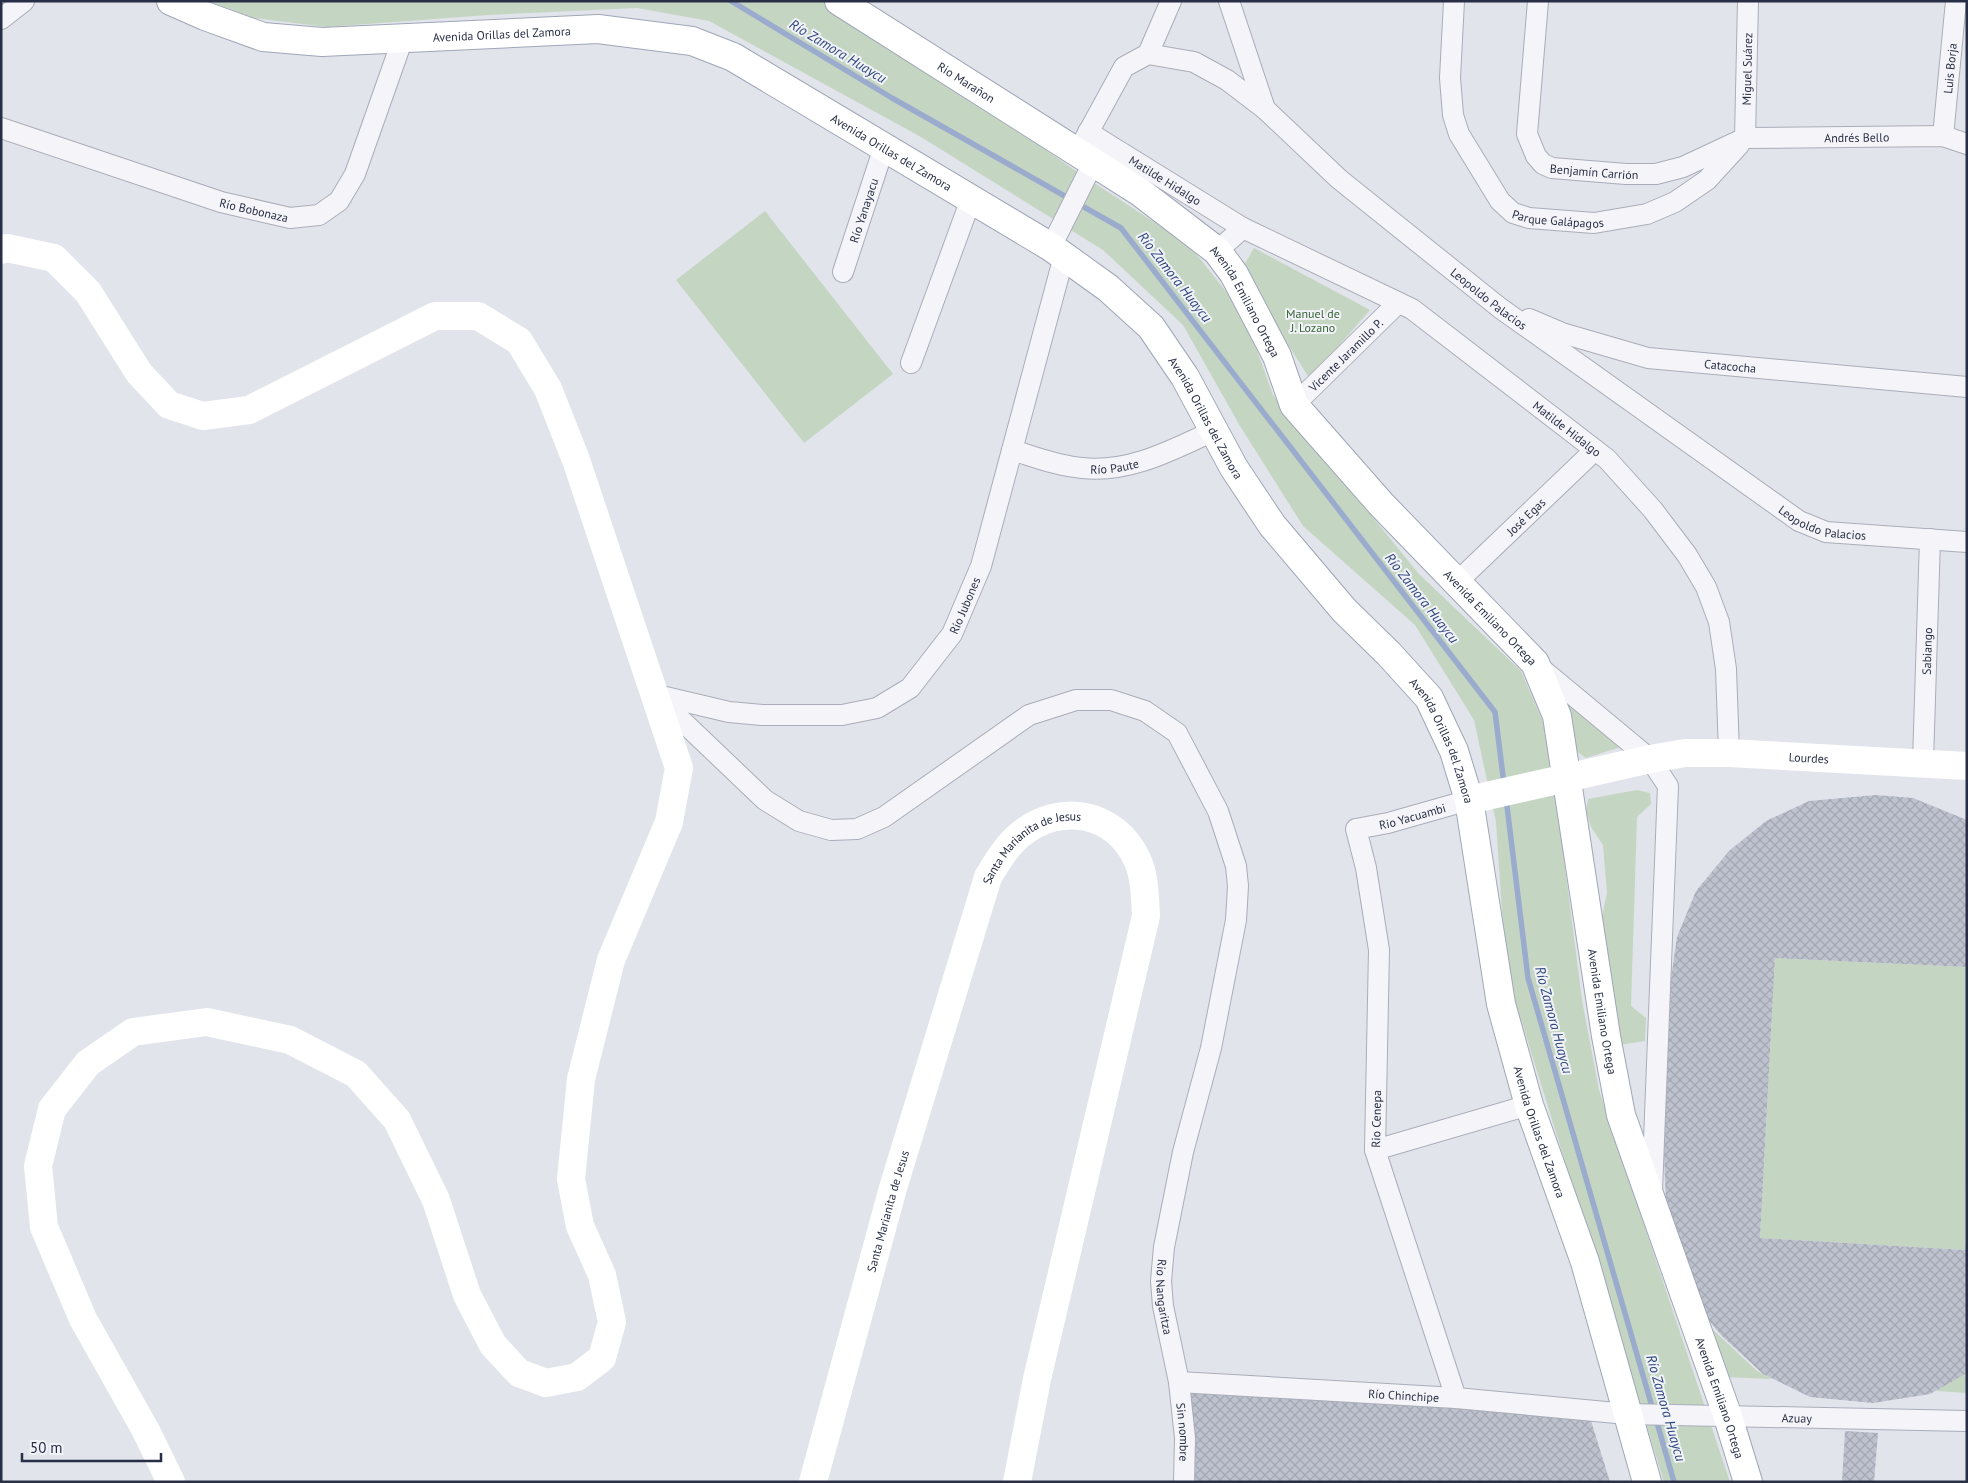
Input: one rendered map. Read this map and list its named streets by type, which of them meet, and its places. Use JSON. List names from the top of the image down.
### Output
{
  "streets": {
    "main road": [
      "Avenida Orillas del Zamora",
      "Rio Marañon",
      "Avenida Emiliano Ortega",
      "Lourdes",
      "Santa Marianita de Jesus"
    ],
    "street": [
      "Miguel Suárez",
      "Luis Borja",
      "Andrés Bello",
      "Benjamín Carrión",
      "Matilde Hidalgo",
      "Río Bobonaza",
      "Río Yanayacu",
      "Parque Galápagos",
      "Leopoldo Palacios",
      "Vicente Jaramillo P.",
      "Catacocha",
      "Río Paute",
      "José Egas",
      "Río Jubones",
      "Sabiango",
      "Rio Yacuambi",
      "Rio Cenepa",
      "Rio Nangaritza",
      "Río Chinchipe",
      "Azuay",
      "Sin nombre"
    ]
  },
  "crossings": [
    ["Avenida Orillas del Zamora", "Río Bobonaza"],
    ["Avenida Orillas del Zamora", "Río Yanayacu"],
    ["Avenida Orillas del Zamora", "Río Paute"],
    ["Avenida Orillas del Zamora", "Río Jubones"],
    ["Avenida Orillas del Zamora", "Lourdes"],
    ["Avenida Orillas del Zamora", "Rio Yacuambi"],
    ["Avenida Orillas del Zamora", "Río Chinchipe"],
    ["Avenida Orillas del Zamora", "Azuay"],
    ["Miguel Suárez", "Andrés Bello"],
    ["Miguel Suárez", "Benjamín Carrión"],
    ["Miguel Suárez", "Parque Galápagos"],
    ["Luis Borja", "Andrés Bello"],
    ["Rio Marañon", "Matilde Hidalgo"],
    ["Rio Marañon", "Avenida Emiliano Ortega"],
    ["Rio Marañon", "Río Jubones"],
    ["Andrés Bello", "Benjamín Carrión"],
    ["Andrés Bello", "Parque Galápagos"],
    ["Benjamín Carrión", "Parque Galápagos"],
    ["Matilde Hidalgo", "Avenida Emiliano Ortega"],
    ["Matilde Hidalgo", "Vicente Jaramillo P."],
    ["Matilde Hidalgo", "José Egas"],
    ["Matilde Hidalgo", "Río Jubones"],
    ["Matilde Hidalgo", "Lourdes"],
    ["Leopoldo Palacios", "Catacocha"],
    ["Leopoldo Palacios", "Sabiango"],
    ["Avenida Emiliano Ortega", "Vicente Jaramillo P."],
    ["Avenida Emiliano Ortega", "José Egas"],
    ["Avenida Emiliano Ortega", "Río Jubones"],
    ["Avenida Emiliano Ortega", "Lourdes"],
    ["Avenida Emiliano Ortega", "Azuay"],
    ["Río Paute", "Río Jubones"],
    ["Río Jubones", "Rio Nangaritza"],
    ["Sabiango", "Lourdes"],
    ["Lourdes", "Rio Yacuambi"],
    ["Rio Yacuambi", "Rio Cenepa"],
    ["Rio Cenepa", "Río Chinchipe"],
    ["Rio Nangaritza", "Río Chinchipe"],
    ["Rio Nangaritza", "Sin nombre"],
    ["Río Chinchipe", "Azuay"],
    ["Río Chinchipe", "Sin nombre"]
  ],
  "water": ["Río Zamora Huaycu"],
  "parks": ["Manuel de J. Lozano"],
  "scale_bar": "50 m"
}
